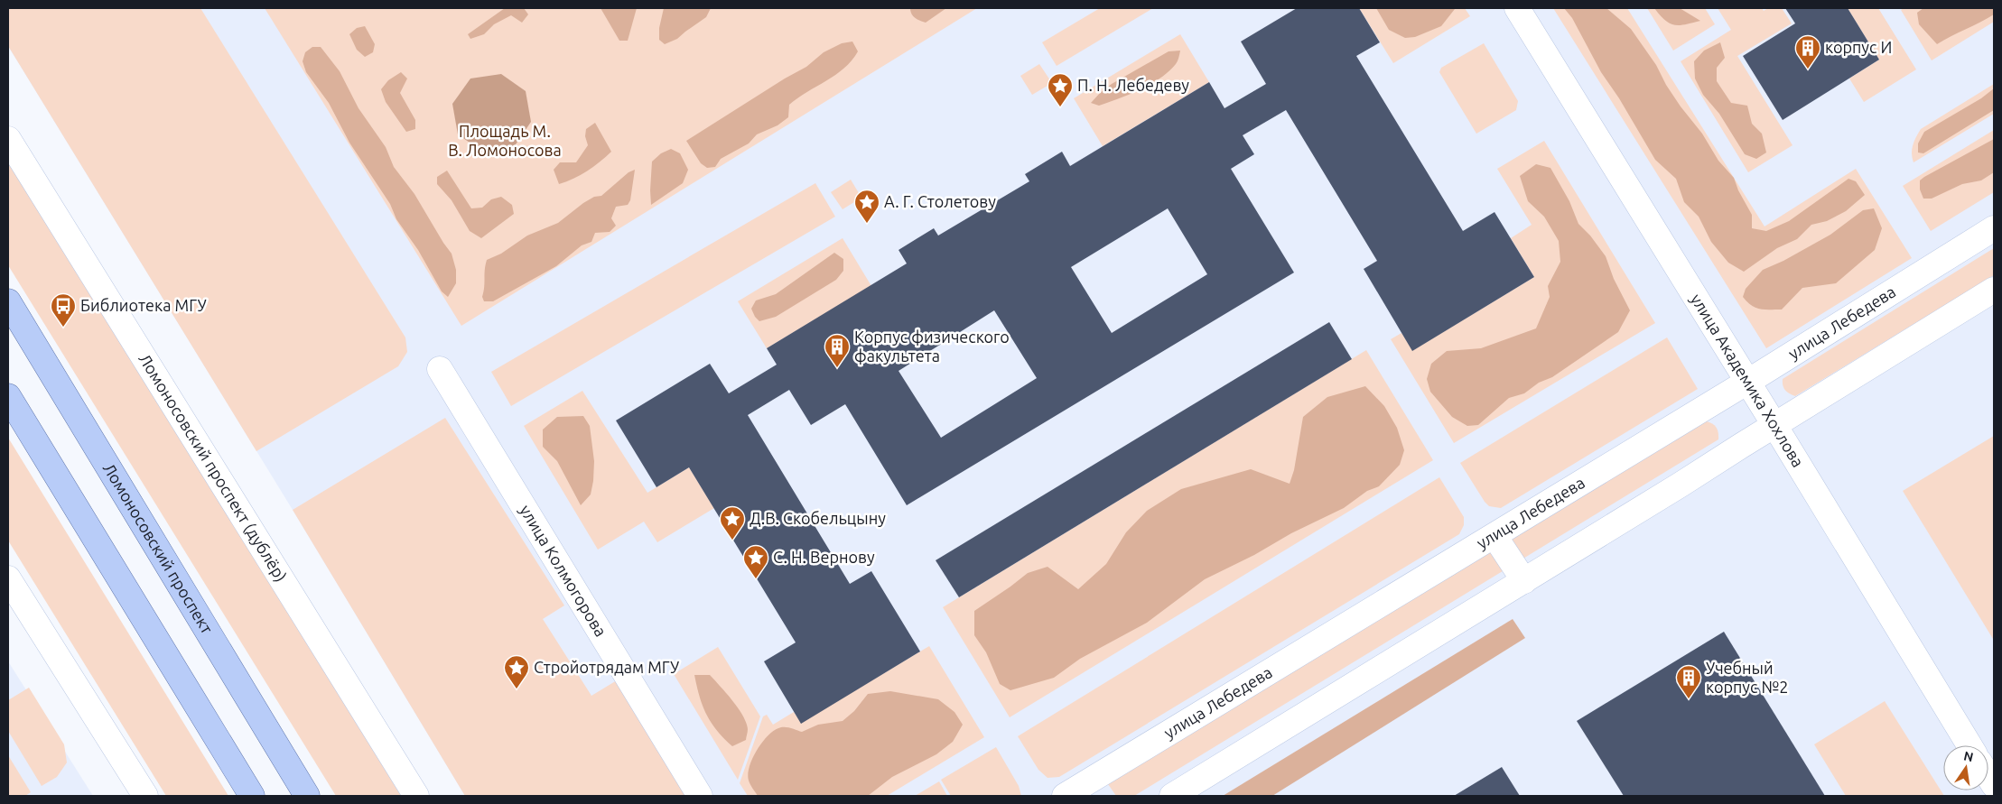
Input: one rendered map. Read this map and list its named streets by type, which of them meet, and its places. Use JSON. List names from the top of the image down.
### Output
{
  "streets": {
    "main road": ["Ломоносовский проспект"],
    "street": [
      "улица Лебедева",
      "улица Академика Хохлова",
      "Ломоносовский проспект (дублёр)",
      "улица Колмогорова"
    ]
  },
  "crossings": [
    ["улица Лебедева", "улица Академика Хохлова"]
  ],
  "parks": ["Площадь М. В. Ломоносова"],
  "places": {
    "building": ["корпус И", "Корпус физического факультета", "Учебный корпус №2"],
    "place": [
      "П. Н. Лебедеву",
      "А. Г. Столетову",
      "Д.В. Скобельцыну",
      "С. Н. Вернову",
      "Стройотрядам МГУ"
    ],
    "bus stop": ["Библиотека МГУ"]
  },
  "north": "top"
}
